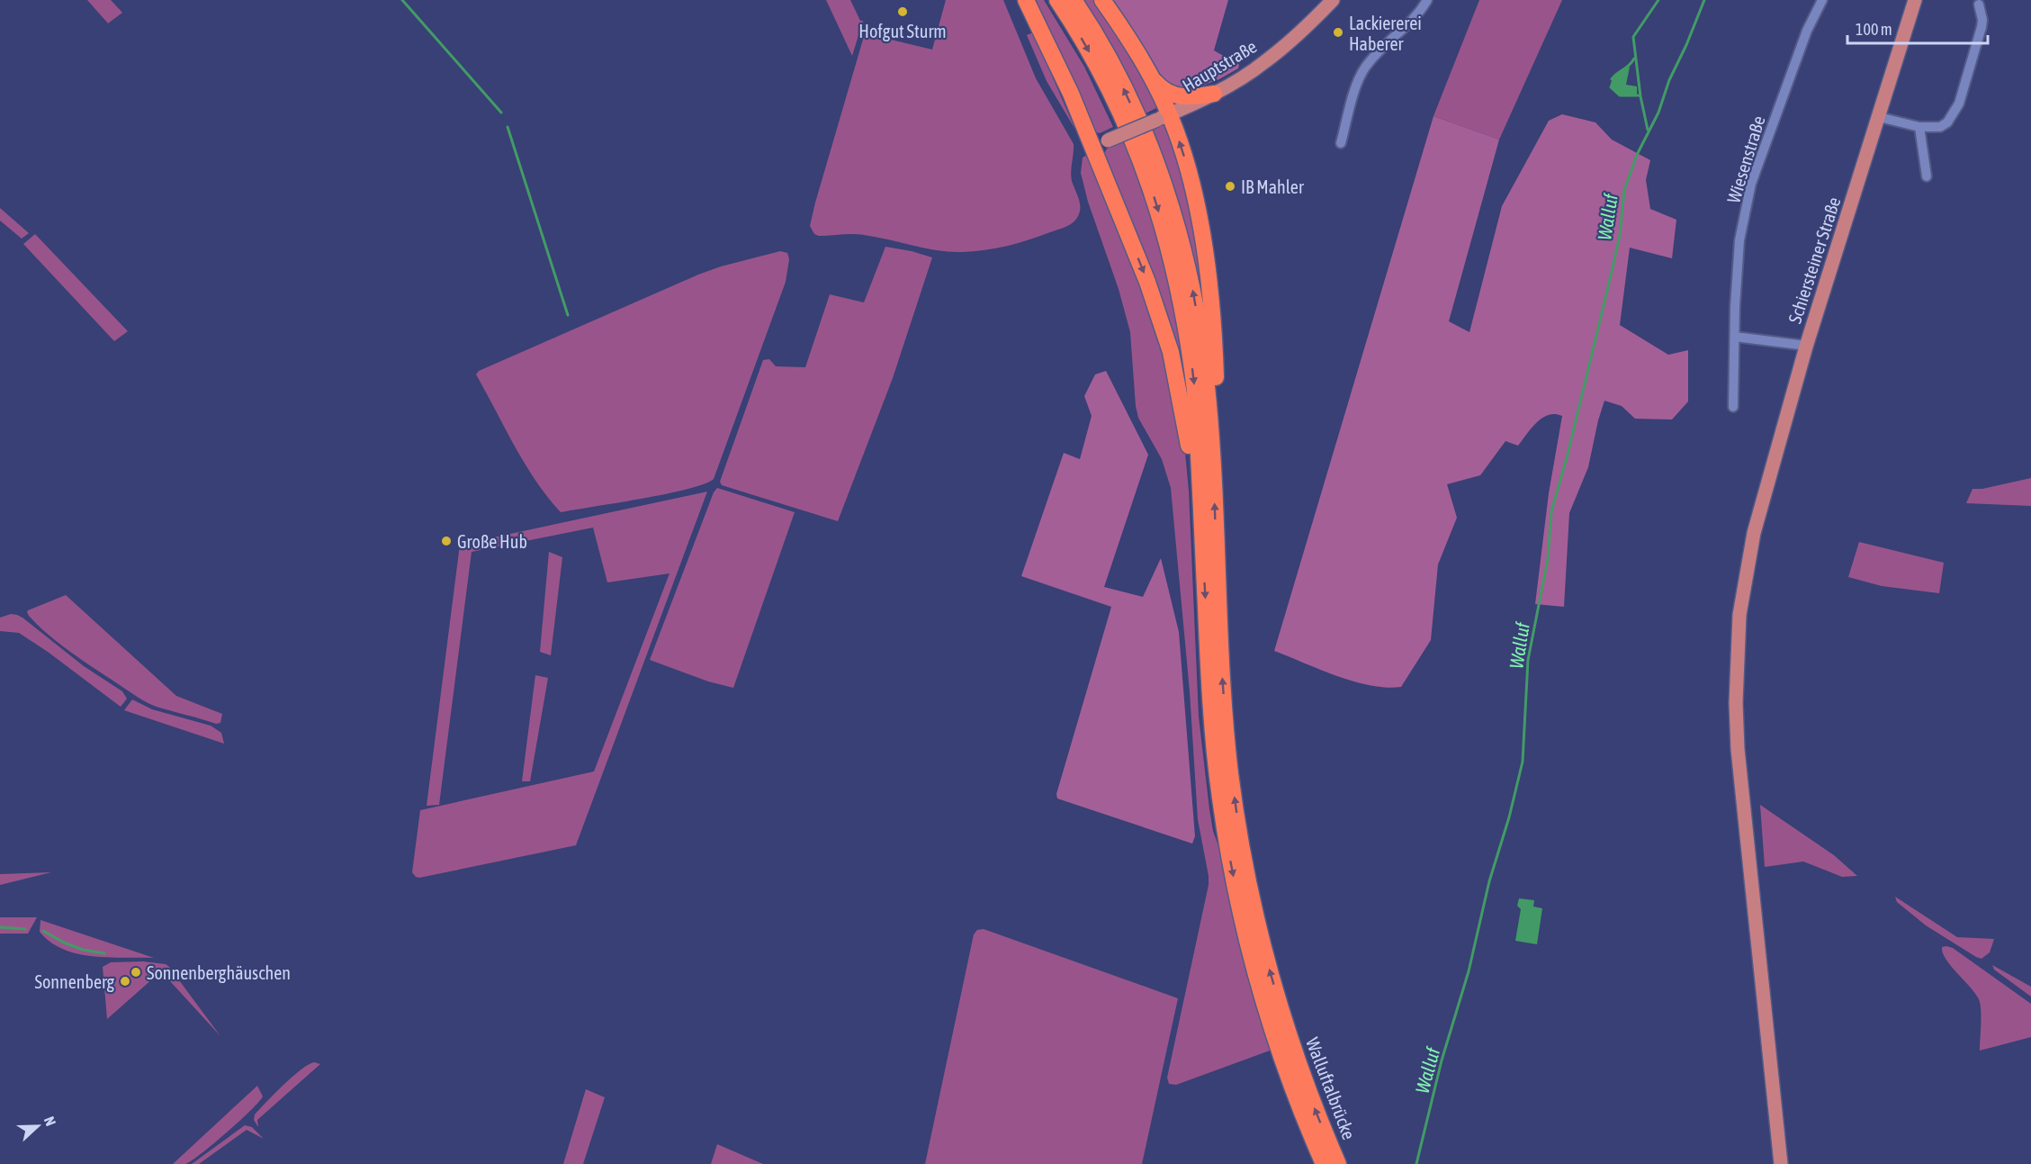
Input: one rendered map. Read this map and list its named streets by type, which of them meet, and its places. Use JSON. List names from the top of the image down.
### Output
{
  "streets": {
    "highway": ["Walluftalbrücke"],
    "main road": ["Hauptstraße", "Schiersteiner Straße"],
    "street": ["Wiesenstraße"]
  },
  "water": ["Walluf"],
  "places": [
    "Hofgut Sturm",
    "Lackiererei Haberer",
    "IB Mahler",
    "Große Hub",
    "Sonnenberghäuschen",
    "Sonnenberg"
  ],
  "scale_bar": "100 m",
  "north": "right"
}
